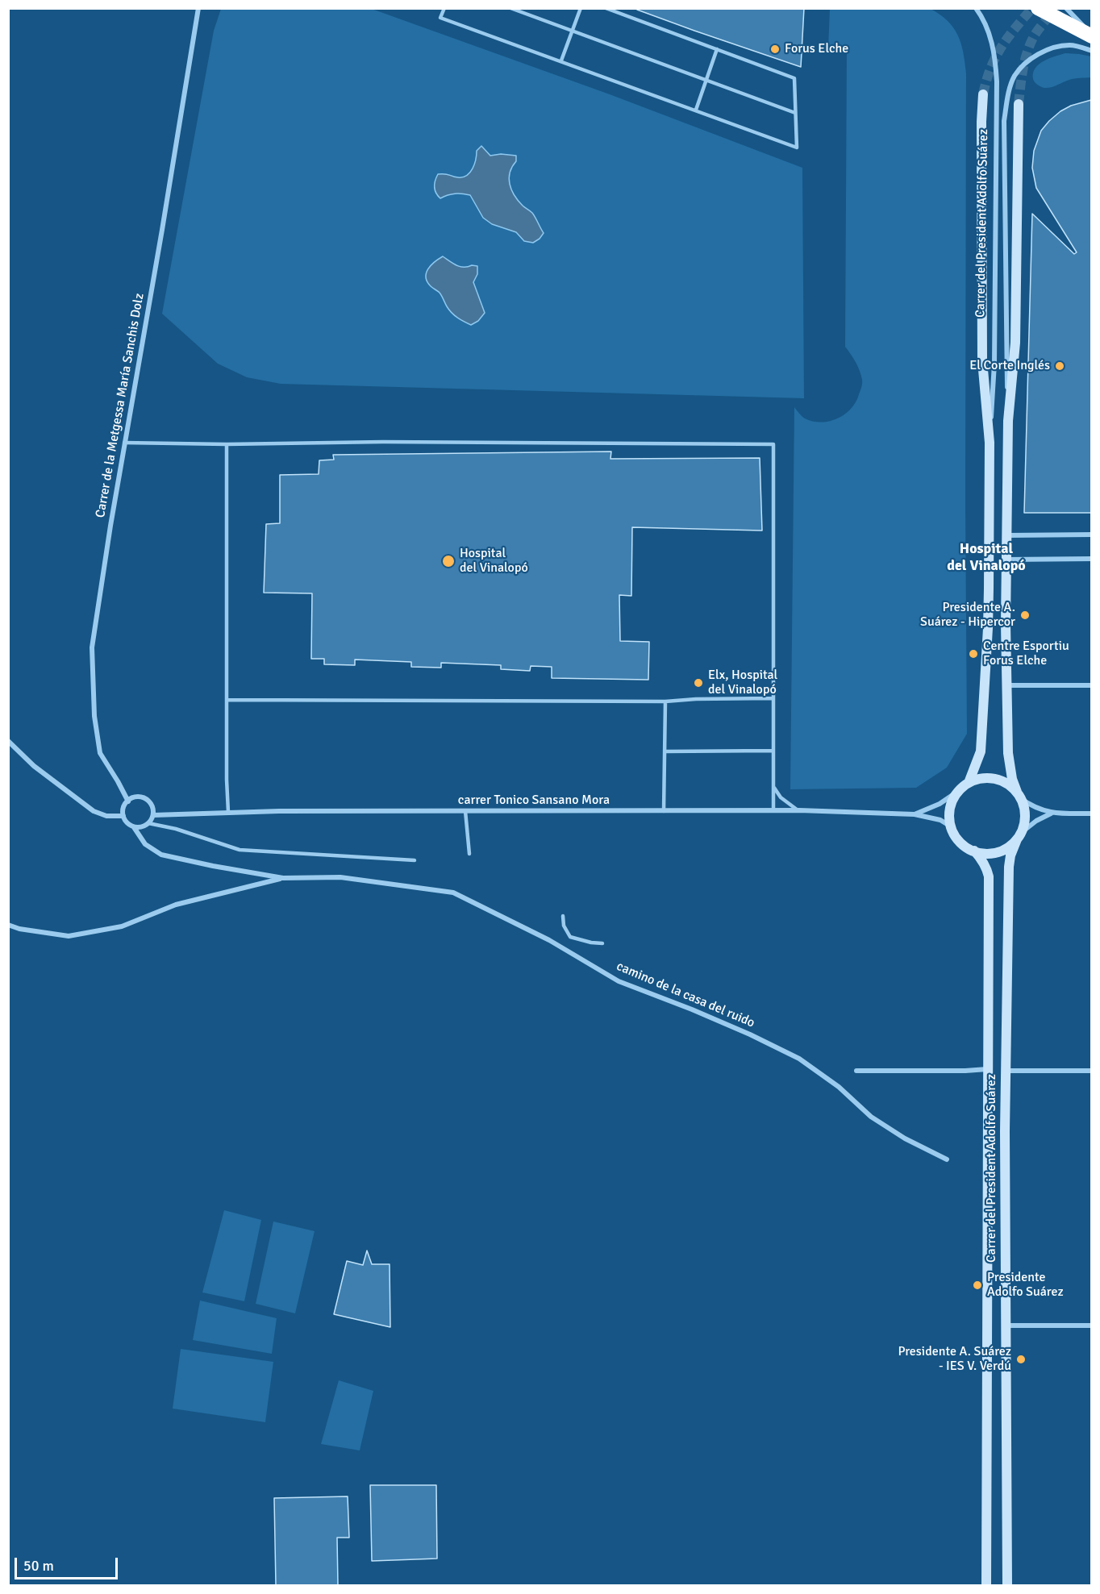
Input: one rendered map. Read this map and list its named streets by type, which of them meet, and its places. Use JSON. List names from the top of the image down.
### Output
{
  "streets": {
    "main road": ["Carrer del President Adolfo Suárez"],
    "street": ["Carrer de la Metgessa María Sanchis Dolz", "carrer Tonico Sansano Mora", "camino de la casa del ruido"]
  },
  "crossings": [
    ["Carrer del President Adolfo Suárez", "carrer Tonico Sansano Mora"],
    ["Carrer de la Metgessa María Sanchis Dolz", "carrer Tonico Sansano Mora"]
  ],
  "districts": ["Hospital del Vinalopó"],
  "places": [
    "Forus Elche",
    "El Corte Inglés",
    "Hospital del Vinalopó",
    "Presidente A. Suárez - Hipercor",
    "Centre Esportiu Forus Elche",
    "Elx, Hospital del Vinalopó",
    "Presidente Adolfo Suárez",
    "Presidente A. Suárez - IES V. Verdú"
  ],
  "scale_bar": "50 m"
}
